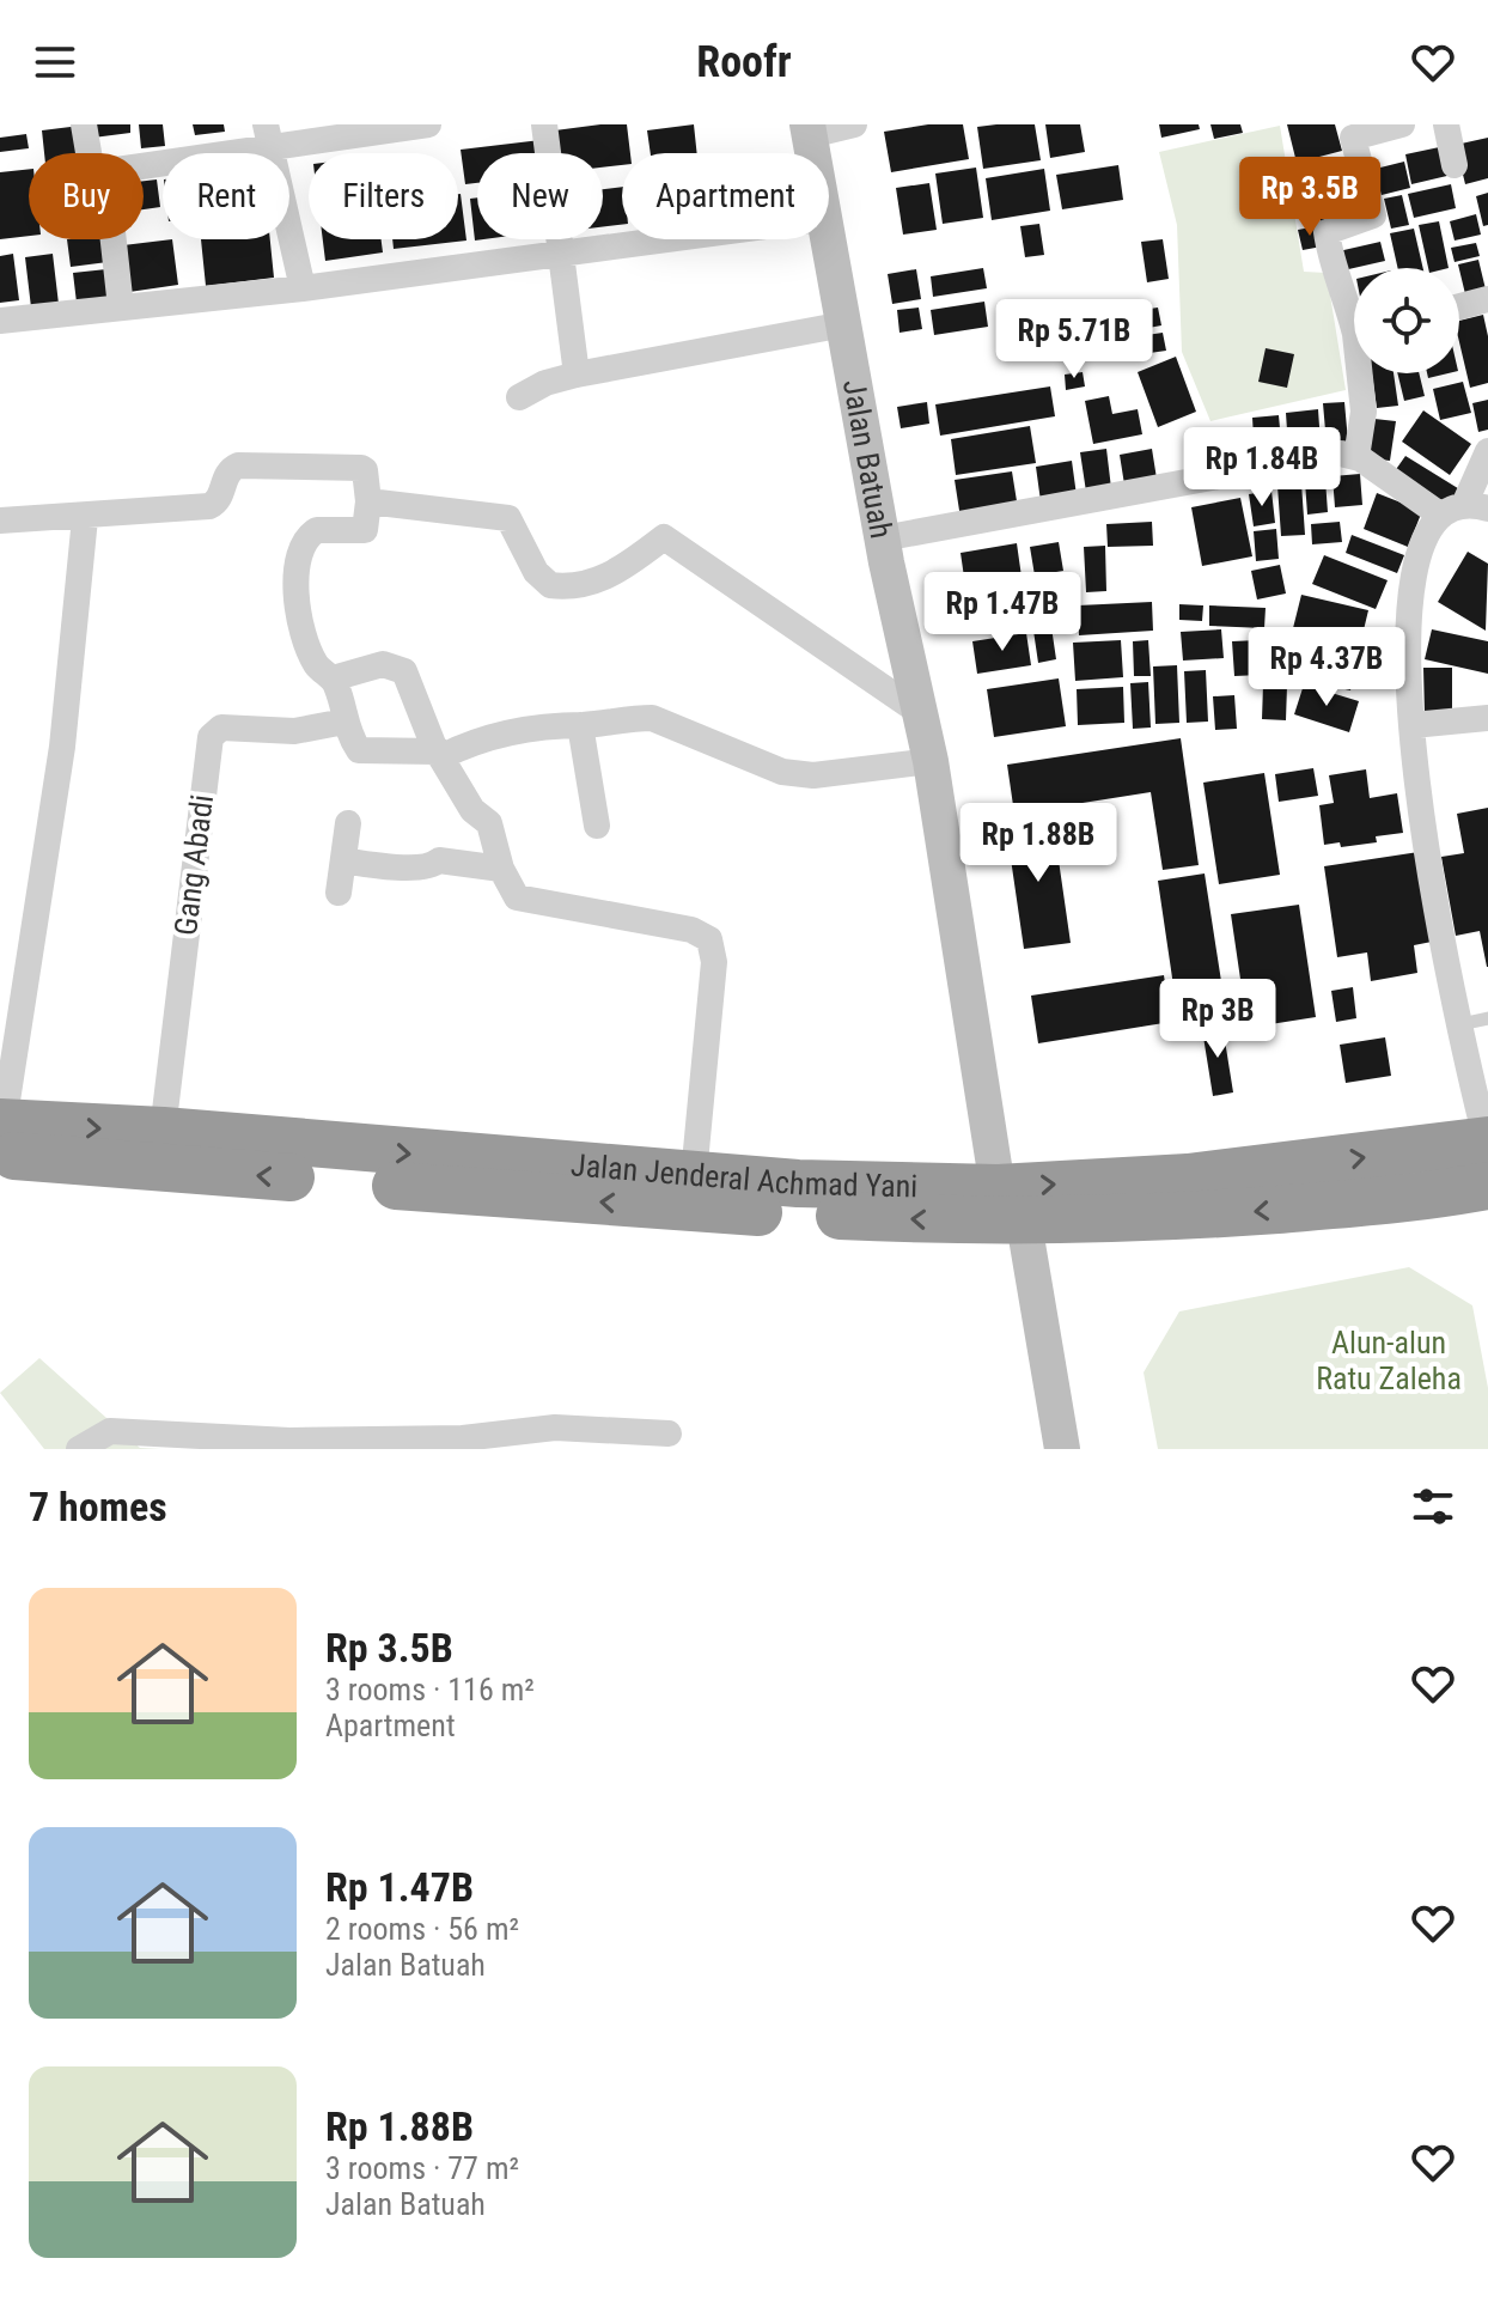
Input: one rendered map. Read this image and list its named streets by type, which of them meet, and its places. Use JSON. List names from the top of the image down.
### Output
{
  "streets": {
    "highway": ["Jalan Jenderal Achmad Yani"],
    "street": ["Jalan Batuah", "Gang Abadi"]
  },
  "crossings": [
    ["Jalan Batuah", "Jalan Jenderal Achmad Yani"],
    ["Gang Abadi", "Jalan Jenderal Achmad Yani"]
  ],
  "parks": ["Alun-alun Ratu Zaleha"],
  "page": {
    "header": "Roofr",
    "chip": [
      "Buy",
      "Rent",
      "Filters",
      "New",
      "Apartment"
    ],
    "price": [
      "Rp 3.5B",
      "Rp 5.71B",
      "Rp 1.84B",
      "Rp 1.47B",
      "Rp 4.37B",
      "Rp 1.88B",
      "Rp 3B"
    ],
    "heading": "7 homes",
    "list": [
      {
        "name": "Rp 3.5B",
        "note": "3 rooms · 116 m² · Apartment"
      },
      {
        "name": "Rp 1.47B",
        "note": "2 rooms · 56 m² · Jalan Batuah"
      },
      {
        "name": "Rp 1.88B",
        "note": "3 rooms · 77 m² · Jalan Batuah"
      }
    ]
  }
}
